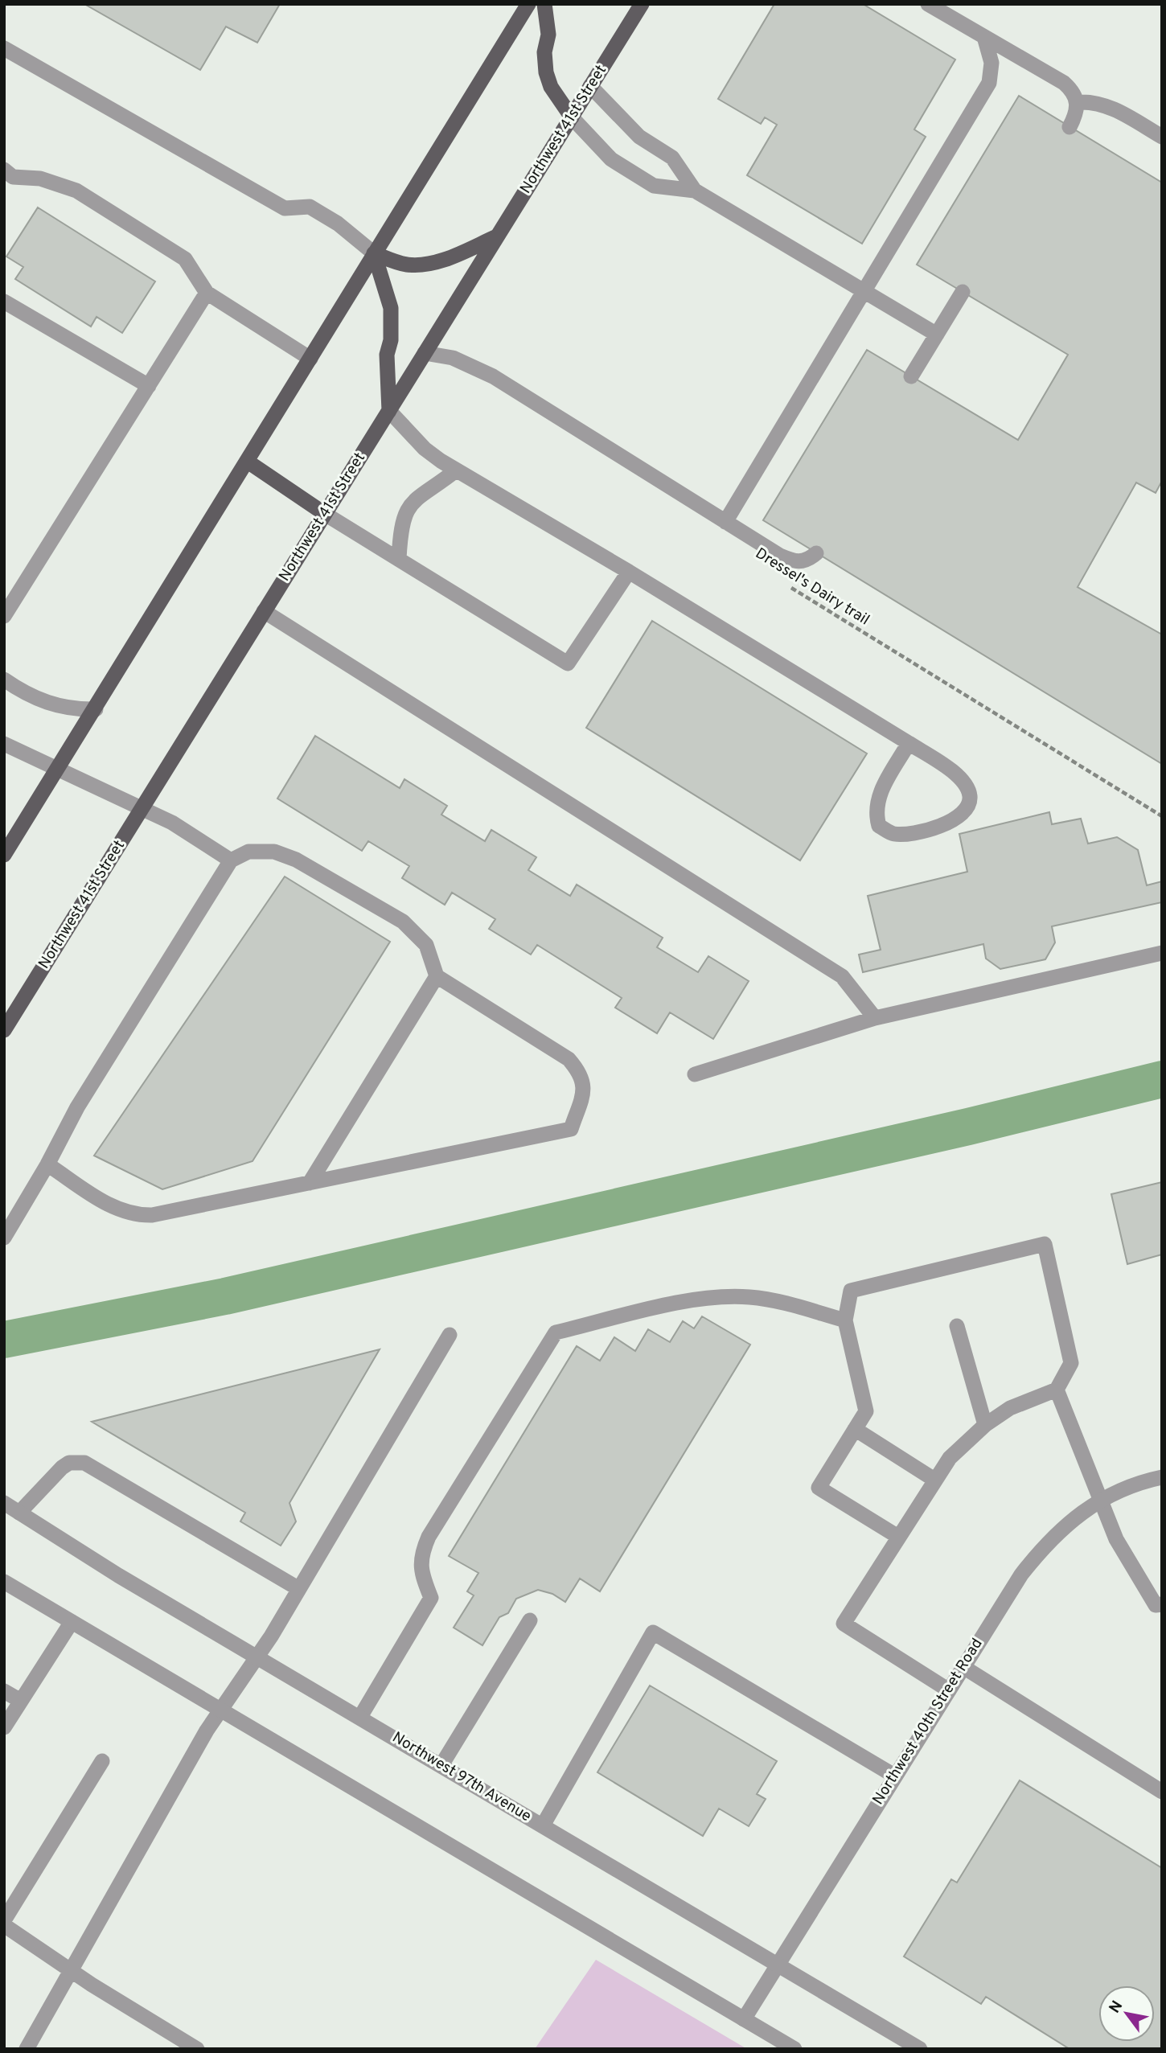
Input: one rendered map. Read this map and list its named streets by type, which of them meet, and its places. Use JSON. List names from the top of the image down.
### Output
{
  "streets": {
    "main road": ["Northwest 41st Street"],
    "street": ["Northwest 40th Street Road", "Northwest 97th Avenue"],
    "path": ["Dressel's Dairy trail"]
  },
  "crossings": [
    ["Northwest 40th Street Road", "Northwest 97th Avenue"]
  ],
  "north": "top left"
}
